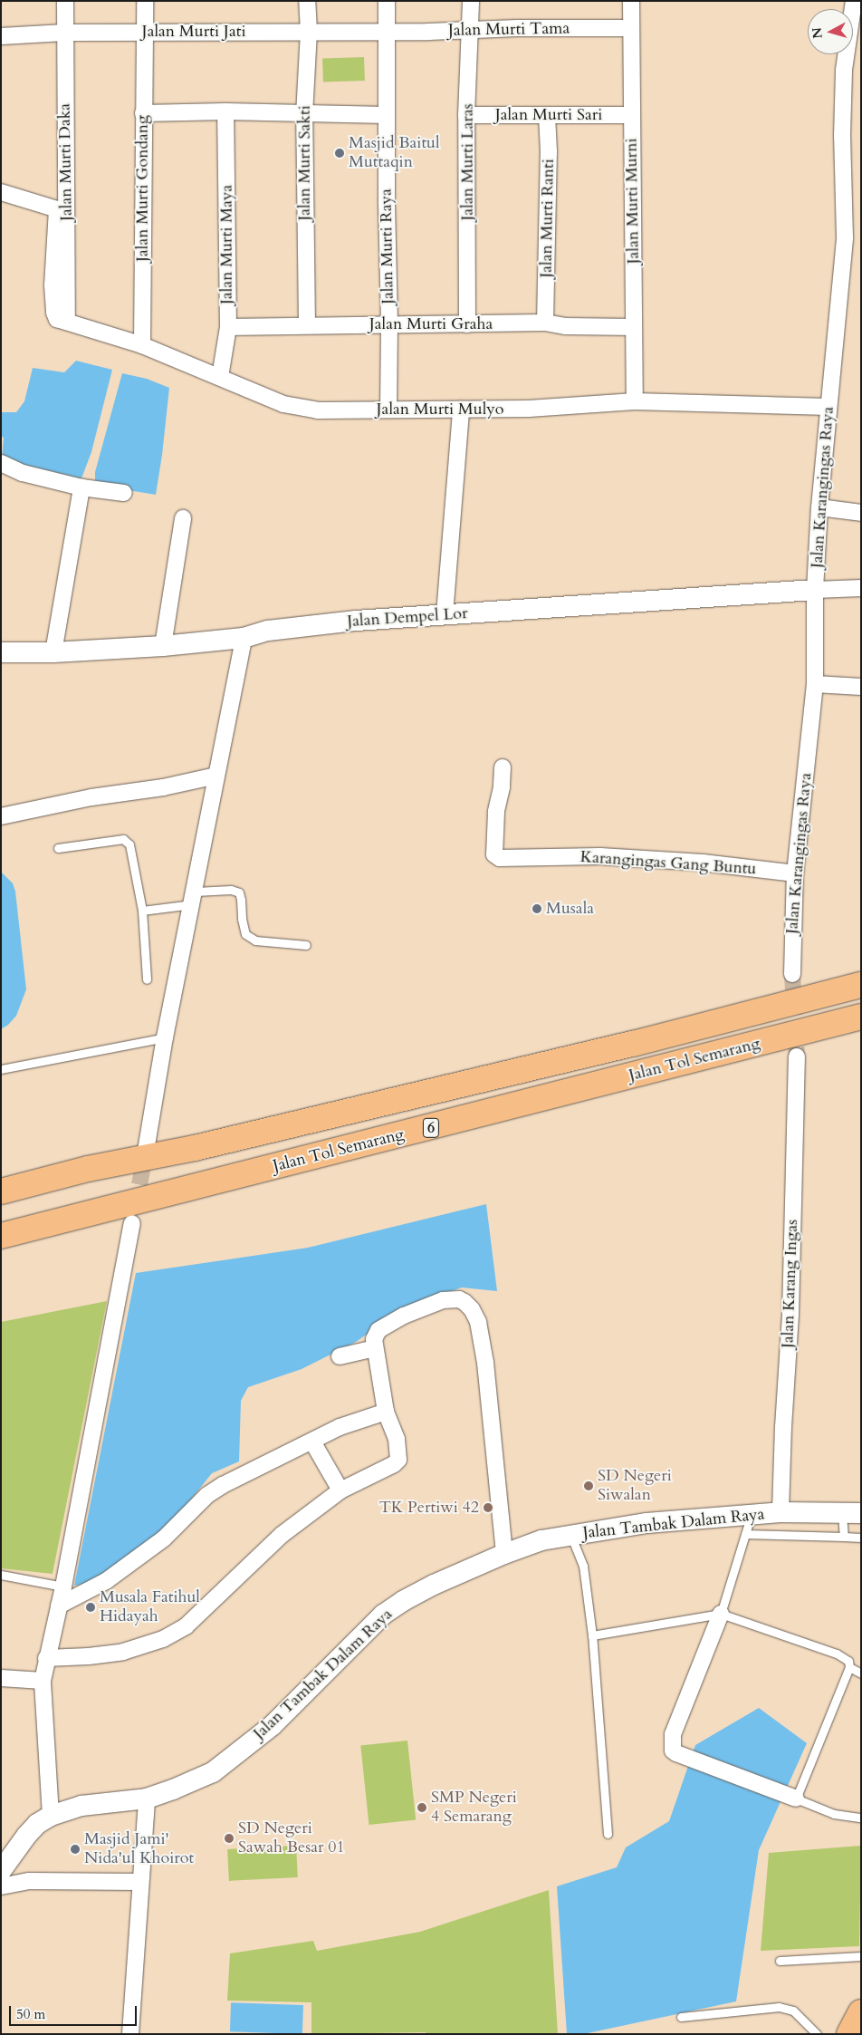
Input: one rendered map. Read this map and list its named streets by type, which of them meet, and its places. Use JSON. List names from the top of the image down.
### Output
{
  "streets": {
    "main road": ["Jalan Tol Semarang", "6"],
    "street": [
      "Jalan Murti Tama",
      "Jalan Murti Jati",
      "Jalan Murti Sari",
      "Jalan Murti Daka",
      "Jalan Murti Laras",
      "Jalan Murti Sakti",
      "Jalan Murti Gondang",
      "Jalan Murti Murni",
      "Jalan Murti Ranti",
      "Jalan Murti Maya",
      "Jalan Murti Raya",
      "Jalan Murti Graha",
      "Jalan Murti Mulyo",
      "Jalan Karangingas Raya",
      "Jalan Dempel Lor",
      "Karangingas Gang Buntu",
      "Jalan Karang Ingas",
      "Jalan Tambak Dalam Raya"
    ]
  },
  "crossings": [
    ["Jalan Murti Tama", "Jalan Murti Jati"],
    ["Jalan Murti Tama", "Jalan Murti Laras"],
    ["Jalan Murti Tama", "Jalan Murti Murni"],
    ["Jalan Murti Tama", "Jalan Murti Raya"],
    ["Jalan Murti Jati", "Jalan Murti Daka"],
    ["Jalan Murti Jati", "Jalan Murti Sakti"],
    ["Jalan Murti Jati", "Jalan Murti Gondang"],
    ["Jalan Murti Jati", "Jalan Murti Raya"],
    ["Jalan Murti Sari", "Jalan Murti Laras"],
    ["Jalan Murti Sari", "Jalan Murti Murni"],
    ["Jalan Murti Sari", "Jalan Murti Ranti"],
    ["Jalan Murti Daka", "Jalan Murti Mulyo"],
    ["Jalan Murti Laras", "Jalan Murti Graha"],
    ["Jalan Murti Sakti", "Jalan Murti Graha"],
    ["Jalan Murti Gondang", "Jalan Murti Mulyo"],
    ["Jalan Murti Murni", "Jalan Murti Graha"],
    ["Jalan Murti Murni", "Jalan Murti Mulyo"],
    ["Jalan Murti Ranti", "Jalan Murti Graha"],
    ["Jalan Murti Maya", "Jalan Murti Graha"],
    ["Jalan Murti Maya", "Jalan Murti Mulyo"],
    ["Jalan Murti Raya", "Jalan Murti Graha"],
    ["Jalan Murti Raya", "Jalan Murti Mulyo"],
    ["Jalan Murti Mulyo", "Jalan Karangingas Raya"],
    ["Jalan Karangingas Raya", "Jalan Dempel Lor"],
    ["Jalan Karangingas Raya", "Karangingas Gang Buntu"],
    ["Jalan Karang Ingas", "Jalan Tambak Dalam Raya"]
  ],
  "places": [
    "Masjid Baitul Muttaqin",
    "Musala",
    "SD Negeri Siwalan",
    "TK Pertiwi 42",
    "Musala Fatihul Hidayah",
    "SMP Negeri 4 Semarang",
    "SD Negeri Sawah Besar 01",
    "Masjid Jami' Nida'ul Khoirot"
  ],
  "scale_bar": "50 m",
  "north": "left"
}
